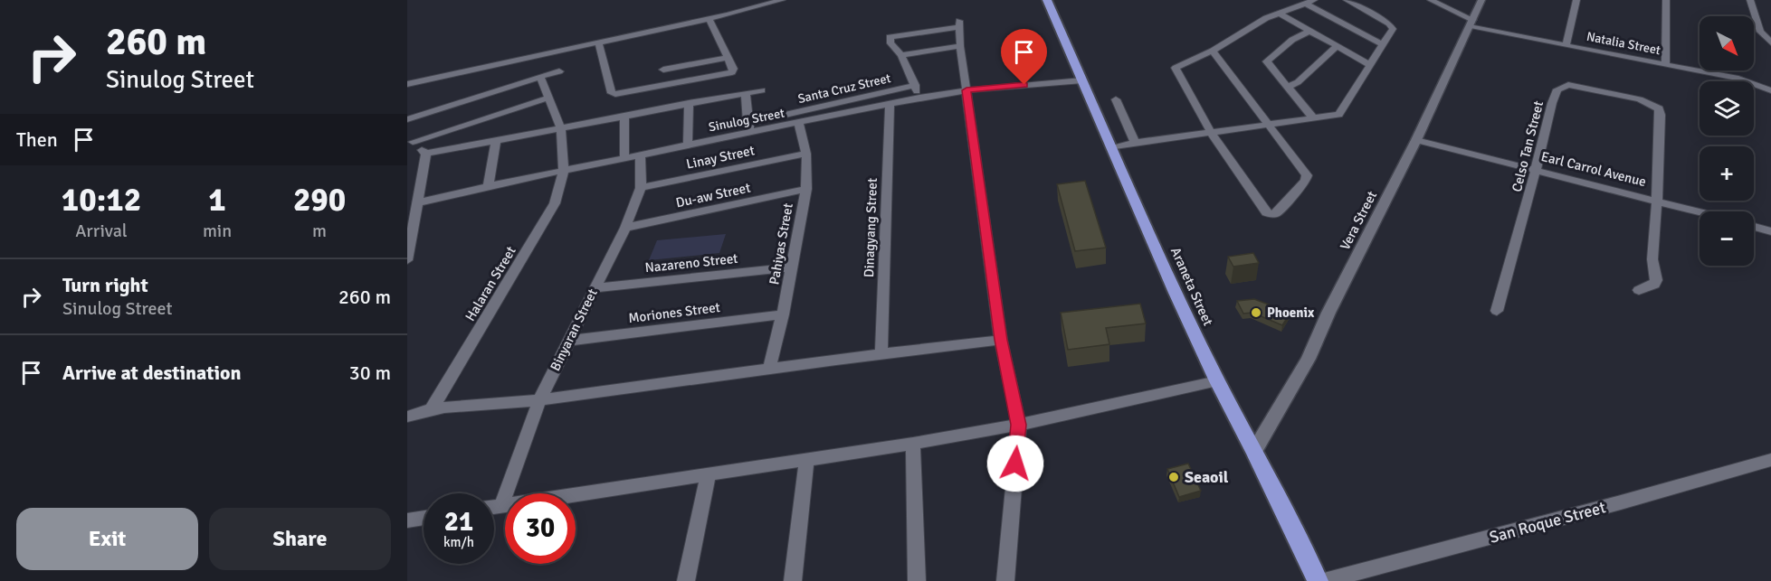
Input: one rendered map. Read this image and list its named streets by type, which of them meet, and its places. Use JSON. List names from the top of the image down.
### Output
{
  "streets": {
    "highway": ["Araneta Street"],
    "street": [
      "Natalia Street",
      "Santa Cruz Street",
      "Sinulog Street",
      "Celso Tan Street",
      "Linay Street",
      "Earl Carrol Avenue",
      "Du-aw Street",
      "Vera Street",
      "Dinagyang Street",
      "Pahiyas Street",
      "Nazareno Street",
      "Halaran Street",
      "Moriones Street",
      "Binyaran Street",
      "San Roque Street"
    ]
  },
  "crossings": [
    ["Natalia Street", "Vera Street"],
    ["Santa Cruz Street", "Sinulog Street"],
    ["Sinulog Street", "Dinagyang Street"],
    ["Sinulog Street", "Pahiyas Street"],
    ["Sinulog Street", "Halaran Street"],
    ["Sinulog Street", "Araneta Street"],
    ["Sinulog Street", "Binyaran Street"],
    ["Celso Tan Street", "Earl Carrol Avenue"],
    ["Linay Street", "Pahiyas Street"],
    ["Linay Street", "Binyaran Street"],
    ["Earl Carrol Avenue", "Vera Street"],
    ["Du-aw Street", "Pahiyas Street"],
    ["Du-aw Street", "Binyaran Street"],
    ["Vera Street", "Araneta Street"],
    ["Pahiyas Street", "Nazareno Street"],
    ["Pahiyas Street", "Moriones Street"],
    ["Nazareno Street", "Binyaran Street"],
    ["Moriones Street", "Binyaran Street"]
  ],
  "places": ["Phoenix", "Seaoil"],
  "north": "bottom right",
  "page": {
    "turn": ["260 m", "Sinulog Street"],
    "map_buttons": ["+", "−"],
    "then": "Then",
    "eta": [
      "10:12",
      "Arrival",
      "1",
      "min",
      "290",
      "m"
    ],
    "list": [
      {
        "name": "Turn right",
        "note": "Sinulog Street",
        "value": "260 m"
      },
      {
        "name": "Arrive at destination",
        "value": "30 m"
      }
    ],
    "speed": "21 km/h",
    "limit": "30",
    "buttons": ["Exit", "Share"]
  }
}
